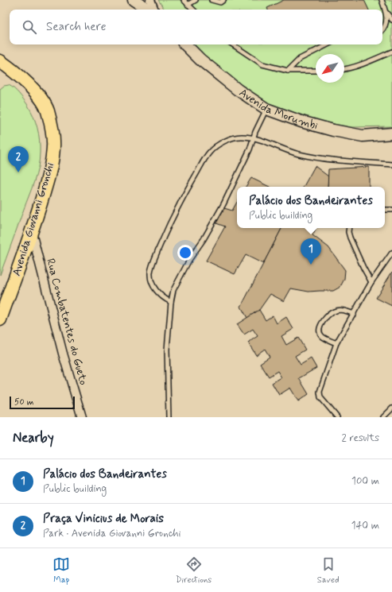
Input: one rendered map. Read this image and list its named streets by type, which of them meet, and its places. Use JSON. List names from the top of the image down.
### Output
{
  "streets": {
    "main road": ["Avenida Morumbi", "Avenida Giovanni Gronchi"],
    "street": ["Rua Combatentes do Gueto"]
  },
  "crossings": [
    ["Avenida Giovanni Gronchi", "Rua Combatentes do Gueto"]
  ],
  "scale_bar": "50 m",
  "north": "bottom left",
  "page": {
    "search": "Search here",
    "pins": ["2", "1"],
    "popup": ["Palácio dos Bandeirantes", "Public building"],
    "scale": "50 m",
    "heading": ["Nearby", "2 results"],
    "list": [
      {
        "mark": "1",
        "name": "Palácio dos Bandeirantes",
        "note": "Public building",
        "value": "100 m"
      },
      {
        "mark": "2",
        "name": "Praça Vinicius de Morais",
        "note": "Park · Avenida Giovanni Gronchi",
        "value": "140 m"
      }
    ],
    "nav": ["Map", "Directions", "Saved"]
  }
}
